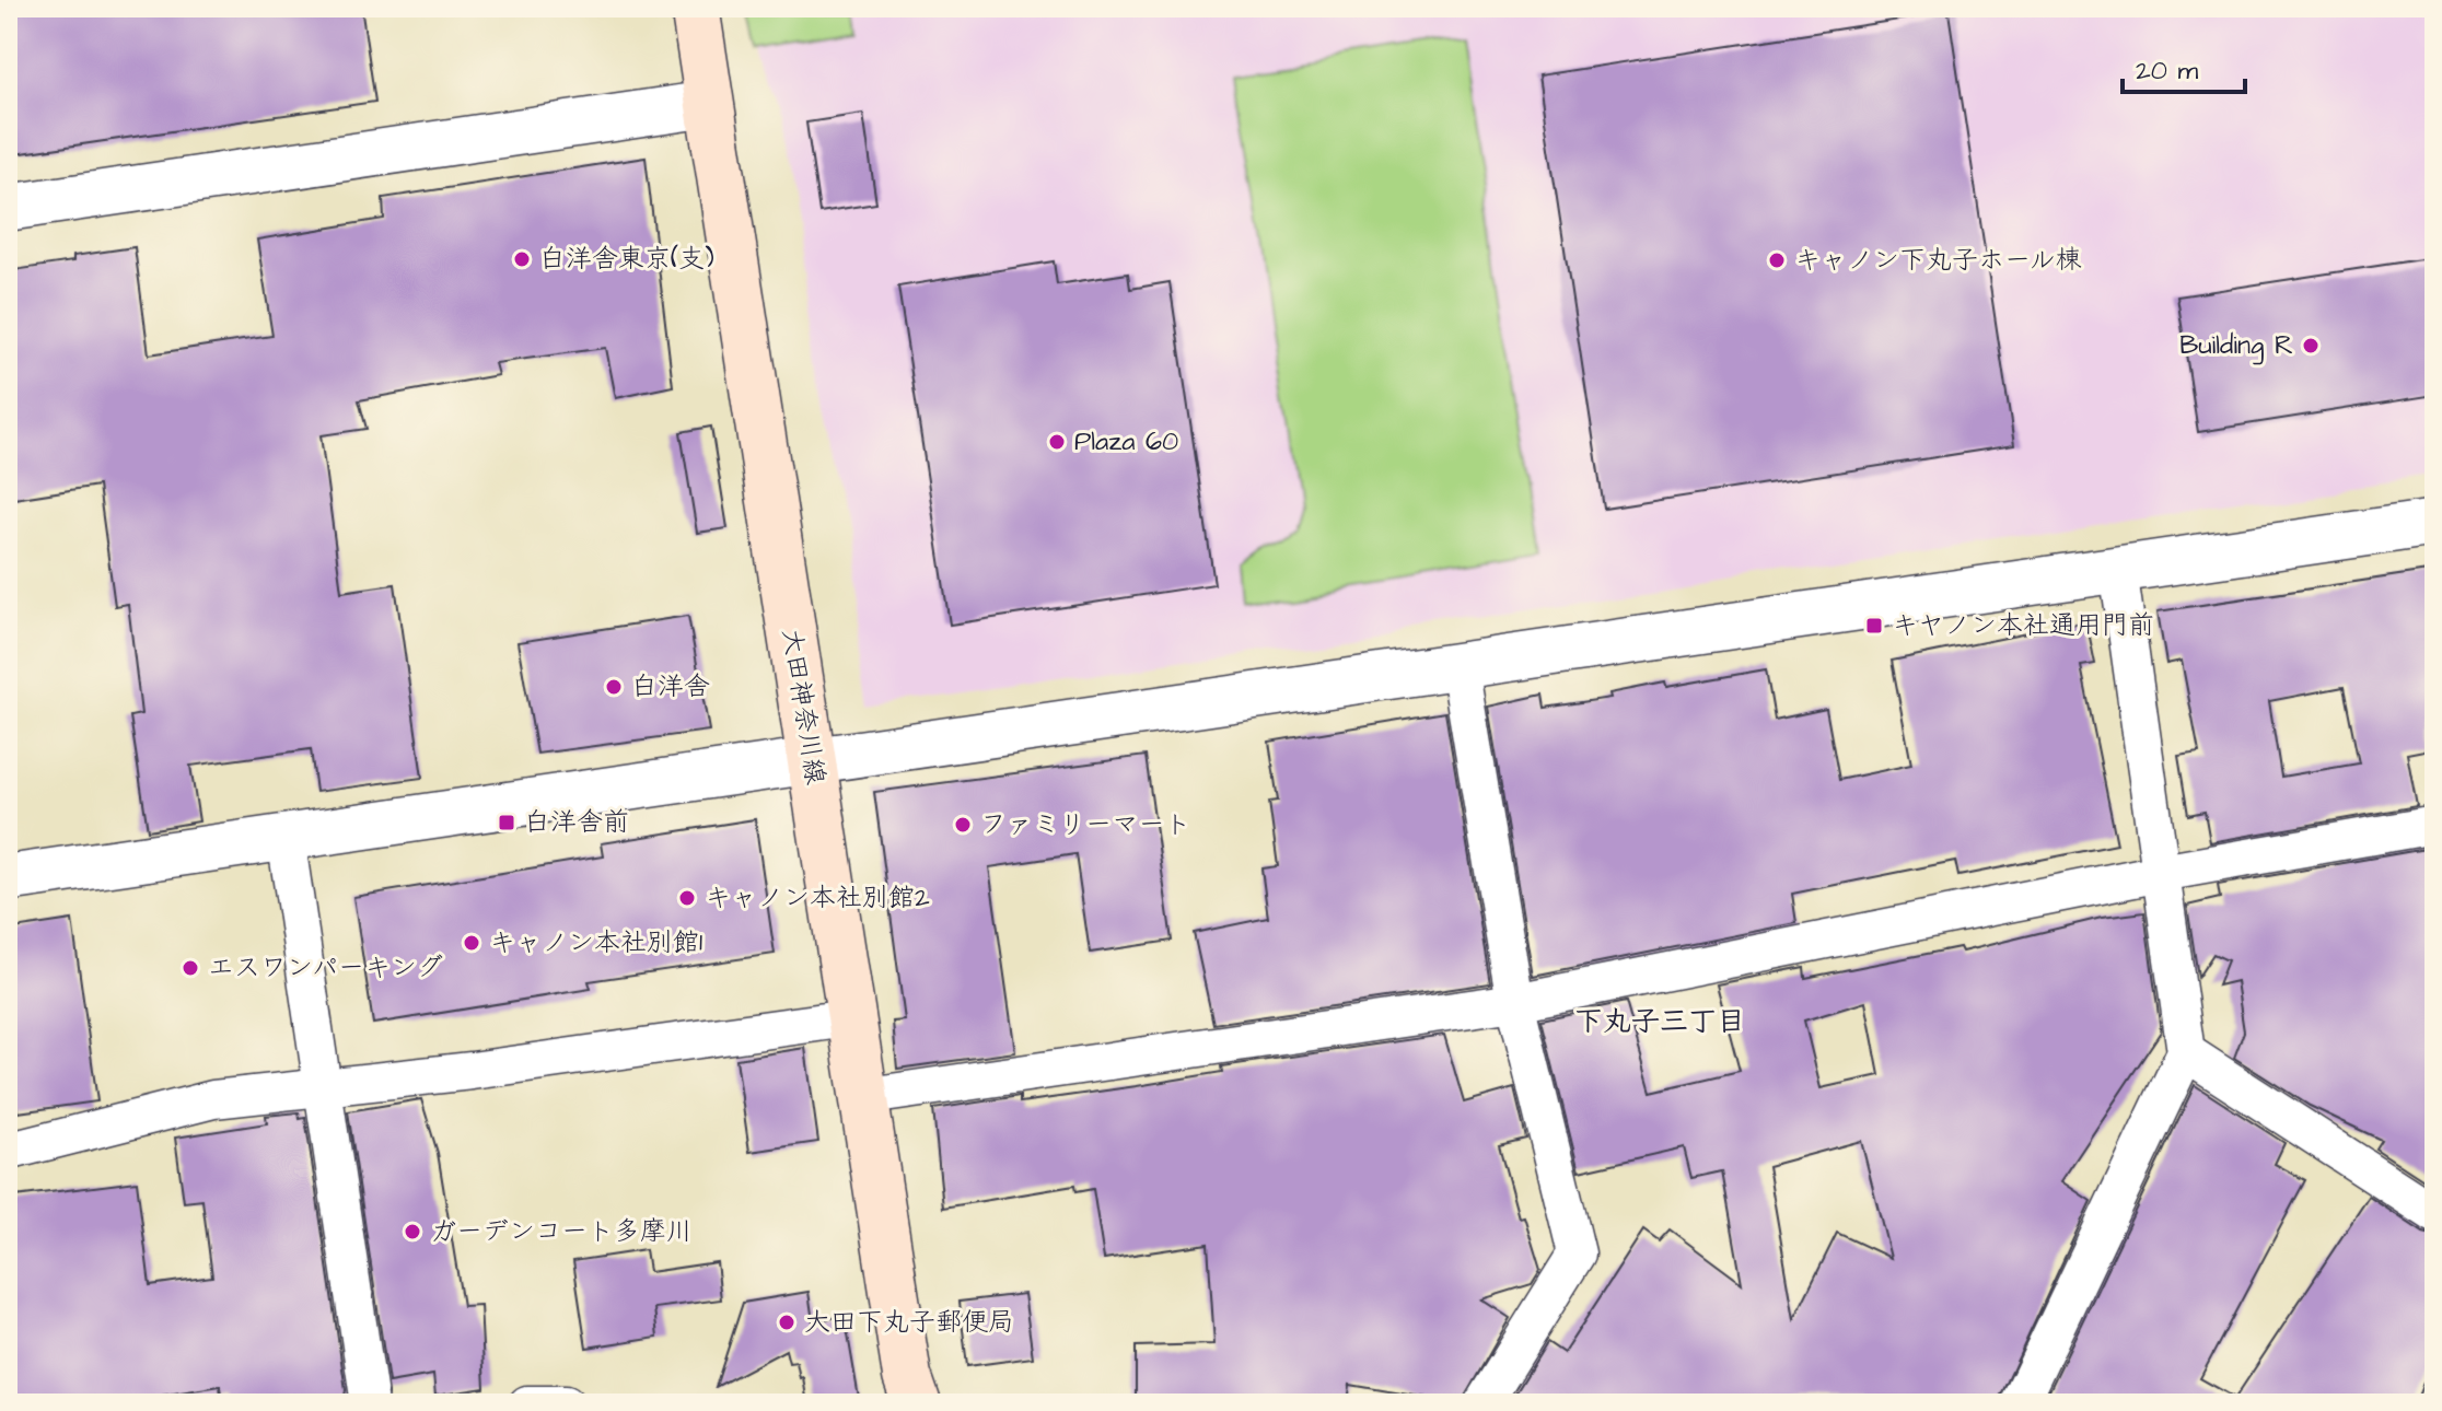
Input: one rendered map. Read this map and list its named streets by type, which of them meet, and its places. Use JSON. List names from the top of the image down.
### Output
{
  "streets": {
    "main road": ["大田神奈川線"]
  },
  "districts": ["下丸子三丁目"],
  "places": {
    "other": [
      "白洋舎東京(支)",
      "キャノン下丸子ホール棟",
      "Building R",
      "Plaza 60",
      "白洋舎",
      "ファミリーマート",
      "キャノン本社別館2",
      "キャノン本社別館1",
      "エスワンパーキング",
      "ガーデンコート多摩川",
      "大田下丸子郵便局"
    ],
    "transit": ["キヤノン本社通用門前", "白洋舎前"]
  },
  "scale_bar": "20 m"
}
